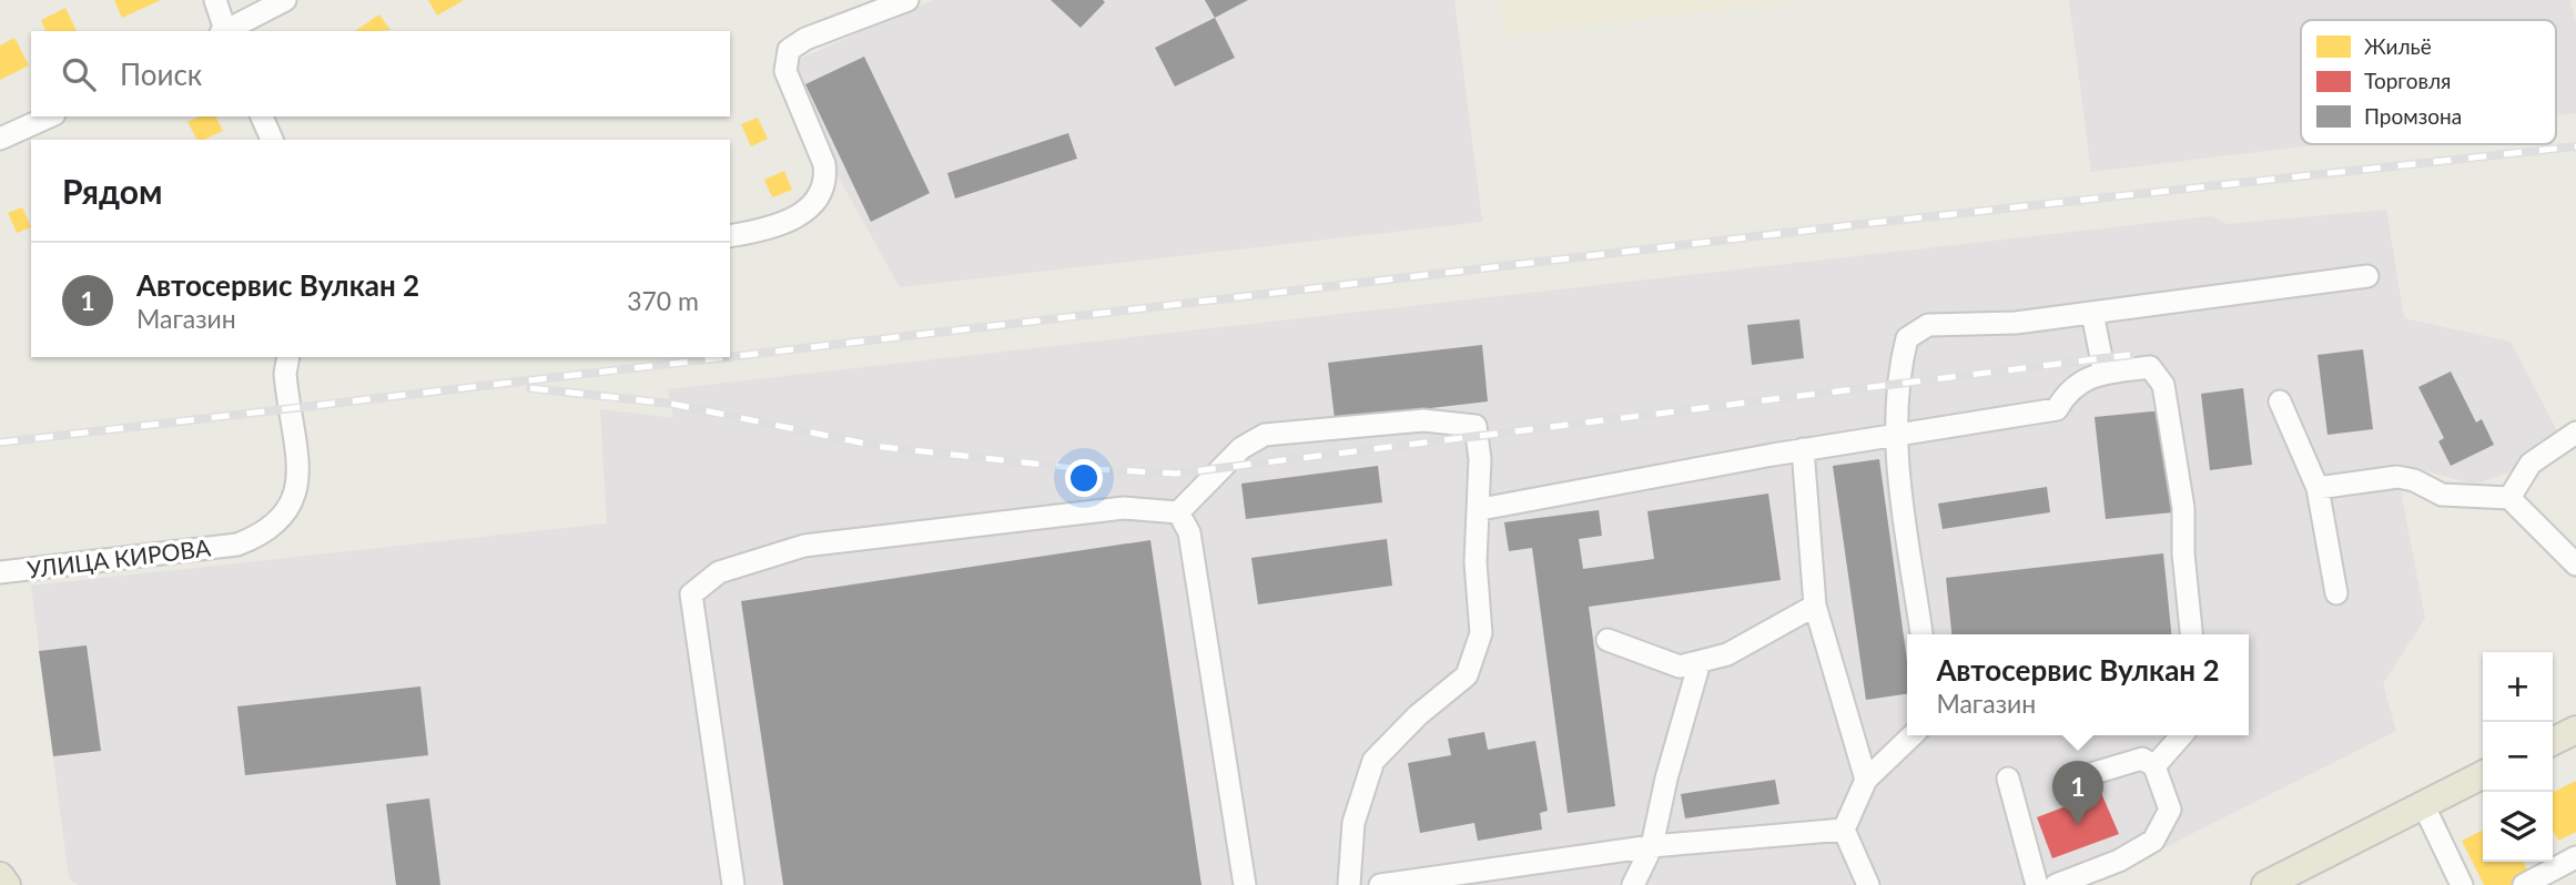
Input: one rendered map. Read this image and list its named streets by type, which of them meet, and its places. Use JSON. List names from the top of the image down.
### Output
{
  "streets": {
    "street": ["УЛИЦА КИРОВА"]
  },
  "legend": ["Жильё", "Торговля", "Промзона"],
  "page": {
    "search": "Поиск",
    "heading": "Рядом",
    "list": [
      {
        "mark": "1",
        "name": "Автосервис Вулкан 2",
        "note": "Магазин",
        "value": "370 m"
      }
    ],
    "popup": ["Автосервис Вулкан 2", "Магазин"],
    "map_buttons": ["+", "−"],
    "pins": "1"
  }
}
